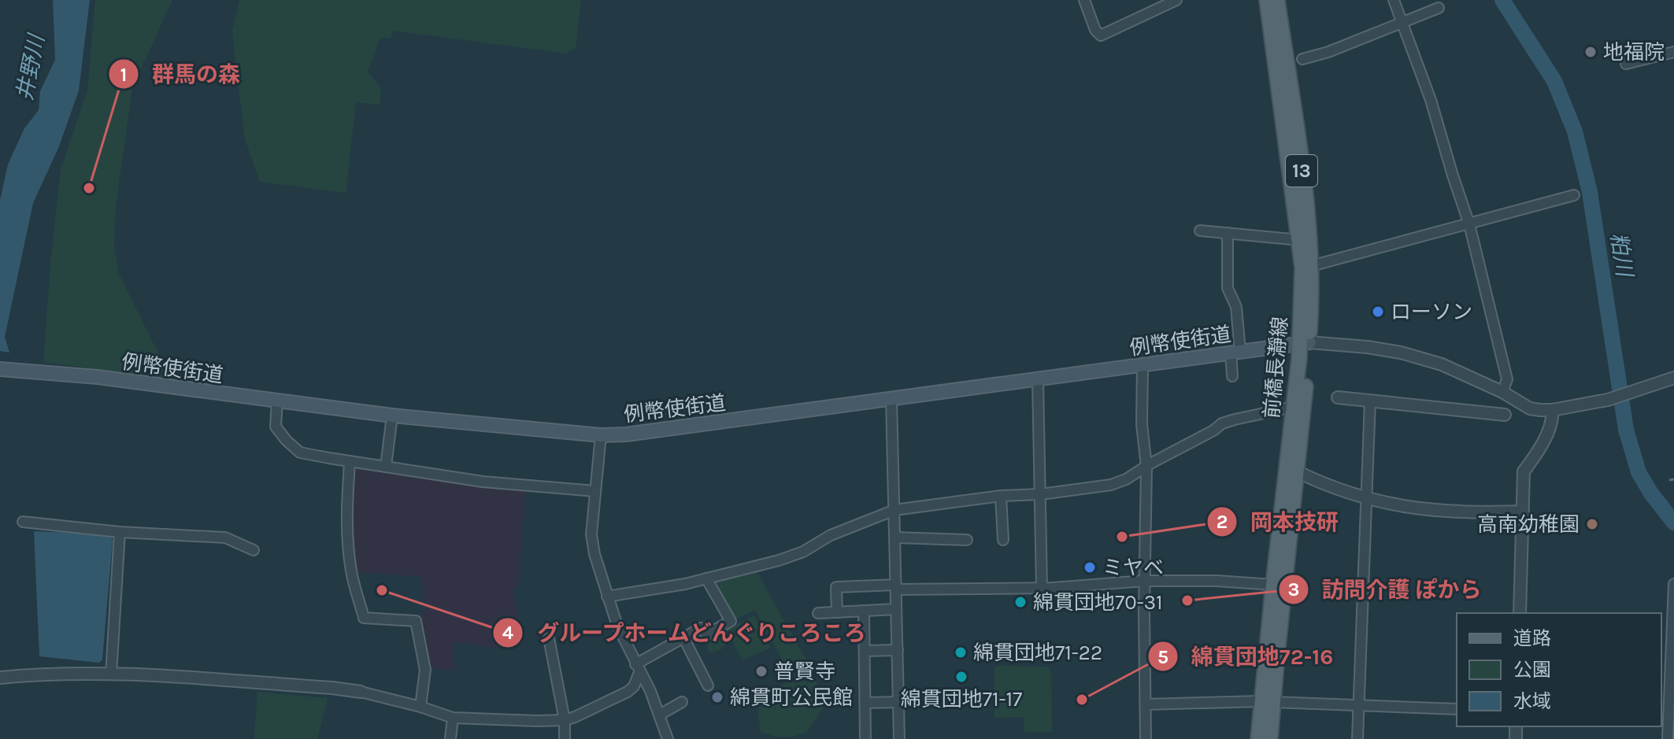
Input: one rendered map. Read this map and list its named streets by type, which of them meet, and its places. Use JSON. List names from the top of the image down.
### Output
{
  "streets": {
    "main road": ["13", "例幣使街道", "前橋長瀞線"]
  },
  "crossings": [
    ["例幣使街道", "前橋長瀞線"]
  ],
  "water": ["井野川", "粕川"],
  "places": [
    "地福院",
    "群馬の森",
    "ローソン",
    "高南幼稚園",
    "岡本技研",
    "ミヤベ",
    "グループホームどんぐりころころ",
    "訪問介護 ぽから",
    "綿貫団地70-31",
    "綿貫団地71-22",
    "普賢寺",
    "綿貫団地71-17",
    "綿貫町公民館",
    "綿貫団地72-16"
  ],
  "legend": ["道路", "公園", "水域"]
}
